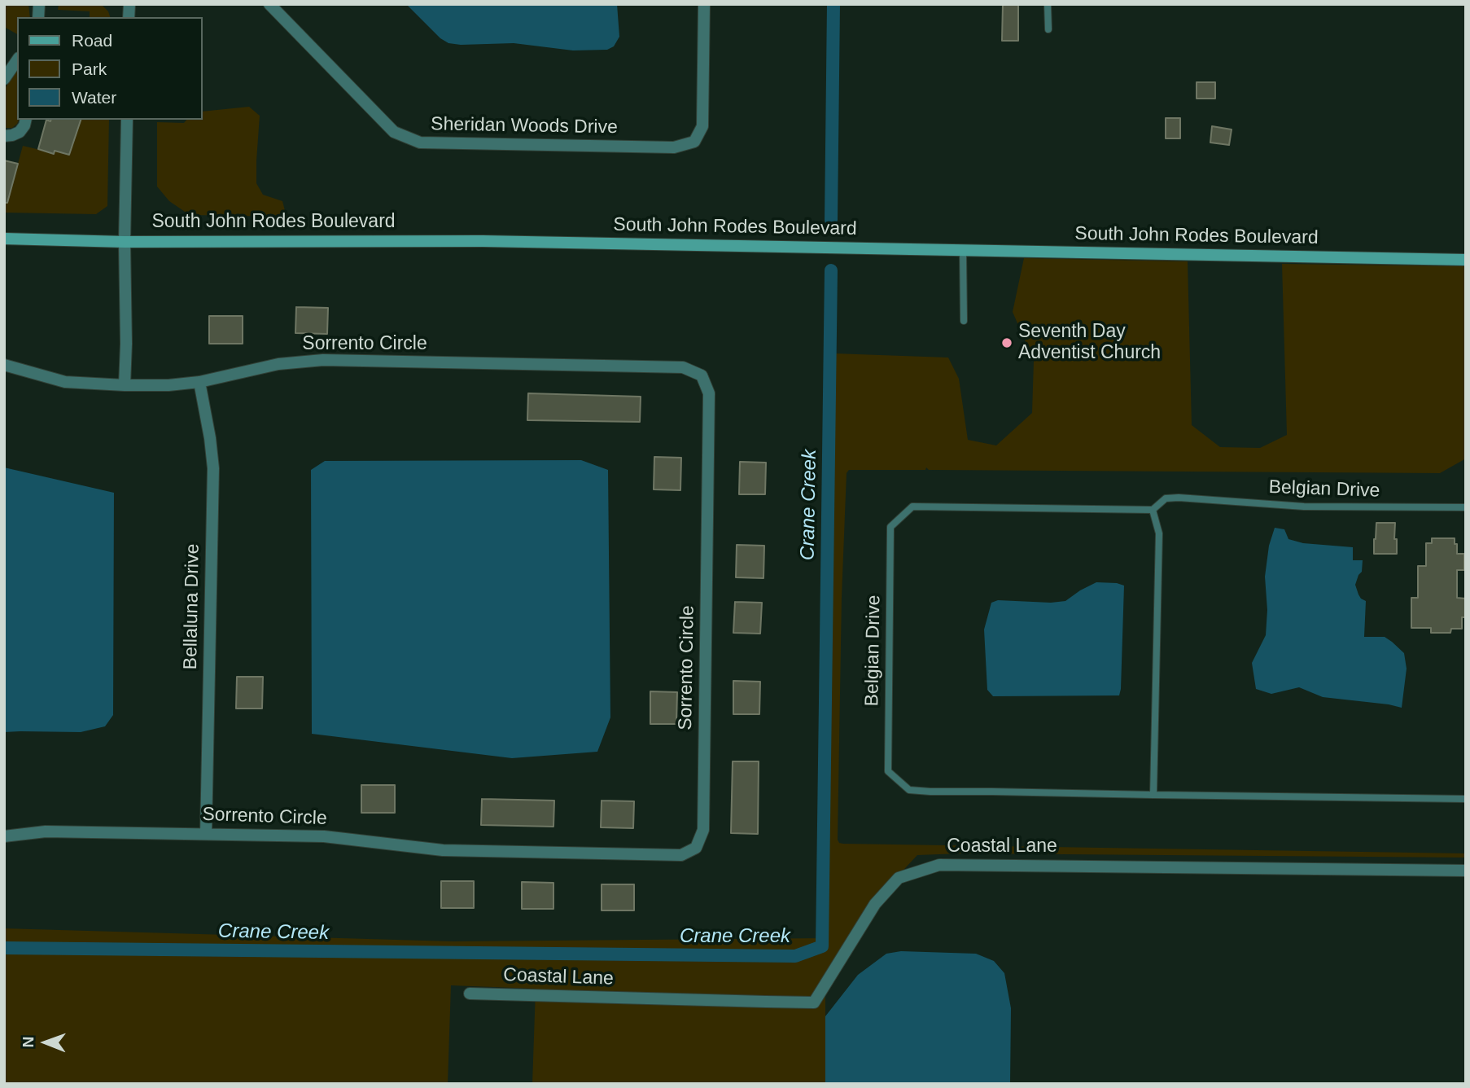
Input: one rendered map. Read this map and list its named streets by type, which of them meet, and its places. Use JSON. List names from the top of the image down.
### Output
{
  "streets": {
    "main road": ["South John Rodes Boulevard"],
    "street": [
      "Sheridan Woods Drive",
      "Sorrento Circle",
      "Bellaluna Drive",
      "Coastal Lane"
    ],
    "lane": ["Belgian Drive"]
  },
  "crossings": [
    ["Sorrento Circle", "Bellaluna Drive"]
  ],
  "water": ["Crane Creek"],
  "places": ["Seventh Day Adventist Church"],
  "legend": ["Road", "Park", "Water"],
  "north": "left"
}
